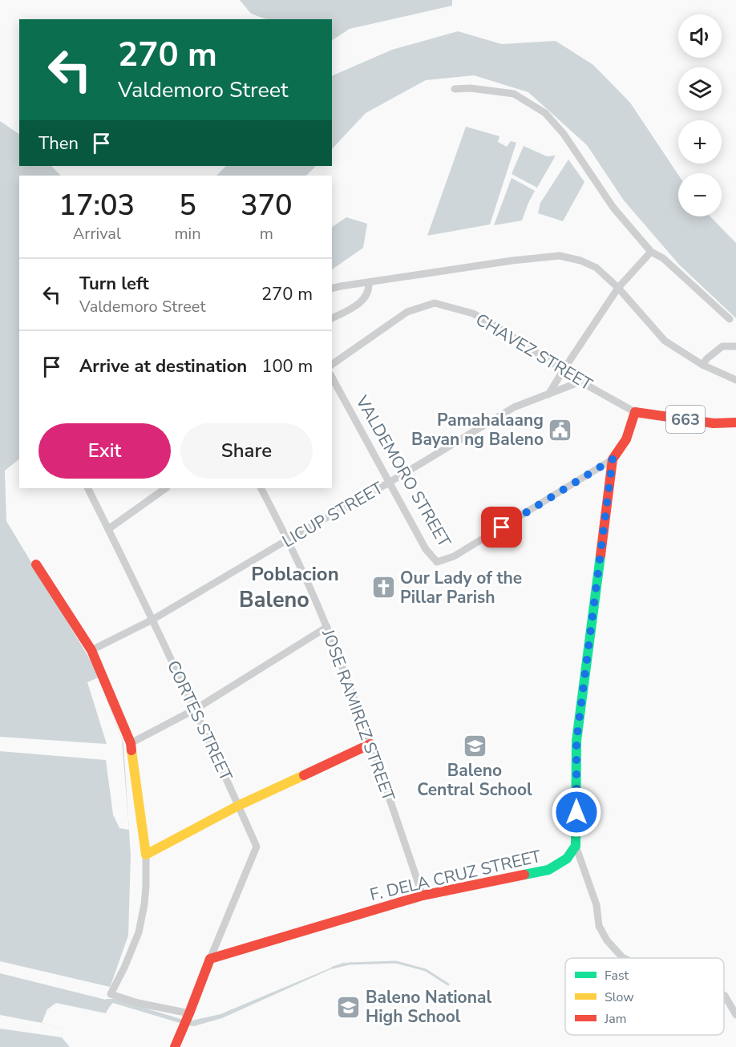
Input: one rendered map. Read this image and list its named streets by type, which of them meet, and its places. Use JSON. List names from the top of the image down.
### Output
{
  "streets": {
    "main road": ["663", "VALDEMORO STREET", "F. DELA CRUZ STREET"],
    "street": [
      "CHAVEZ STREET",
      "LICUP STREET",
      "JOSE RAMIREZ STREET",
      "CORTES STREET"
    ]
  },
  "crossings": [
    ["CHAVEZ STREET", "663"],
    ["CHAVEZ STREET", "VALDEMORO STREET"],
    ["CHAVEZ STREET", "LICUP STREET"],
    ["663", "VALDEMORO STREET"],
    ["VALDEMORO STREET", "LICUP STREET"],
    ["LICUP STREET", "JOSE RAMIREZ STREET"],
    ["LICUP STREET", "CORTES STREET"],
    ["JOSE RAMIREZ STREET", "F. DELA CRUZ STREET"],
    ["CORTES STREET", "F. DELA CRUZ STREET"]
  ],
  "districts": ["Poblacion", "Baleno"],
  "places": {
    "public building": ["Pamahalaang Bayan ng Baleno"],
    "church": ["Our Lady of the Pillar Parish"],
    "school or university": ["Baleno Central School", "Baleno National High School"]
  },
  "legend": ["Fast", "Slow", "Jam"],
  "page": {
    "map_buttons": ["+", "−"],
    "turn": ["270 m", "Valdemoro Street"],
    "then": "Then",
    "eta": [
      "17:03",
      "Arrival",
      "5",
      "min",
      "370",
      "m"
    ],
    "list": [
      {
        "name": "Turn left",
        "note": "Valdemoro Street",
        "value": "270 m"
      },
      {
        "name": "Arrive at destination",
        "value": "100 m"
      }
    ],
    "buttons": ["Exit", "Share"]
  }
}
